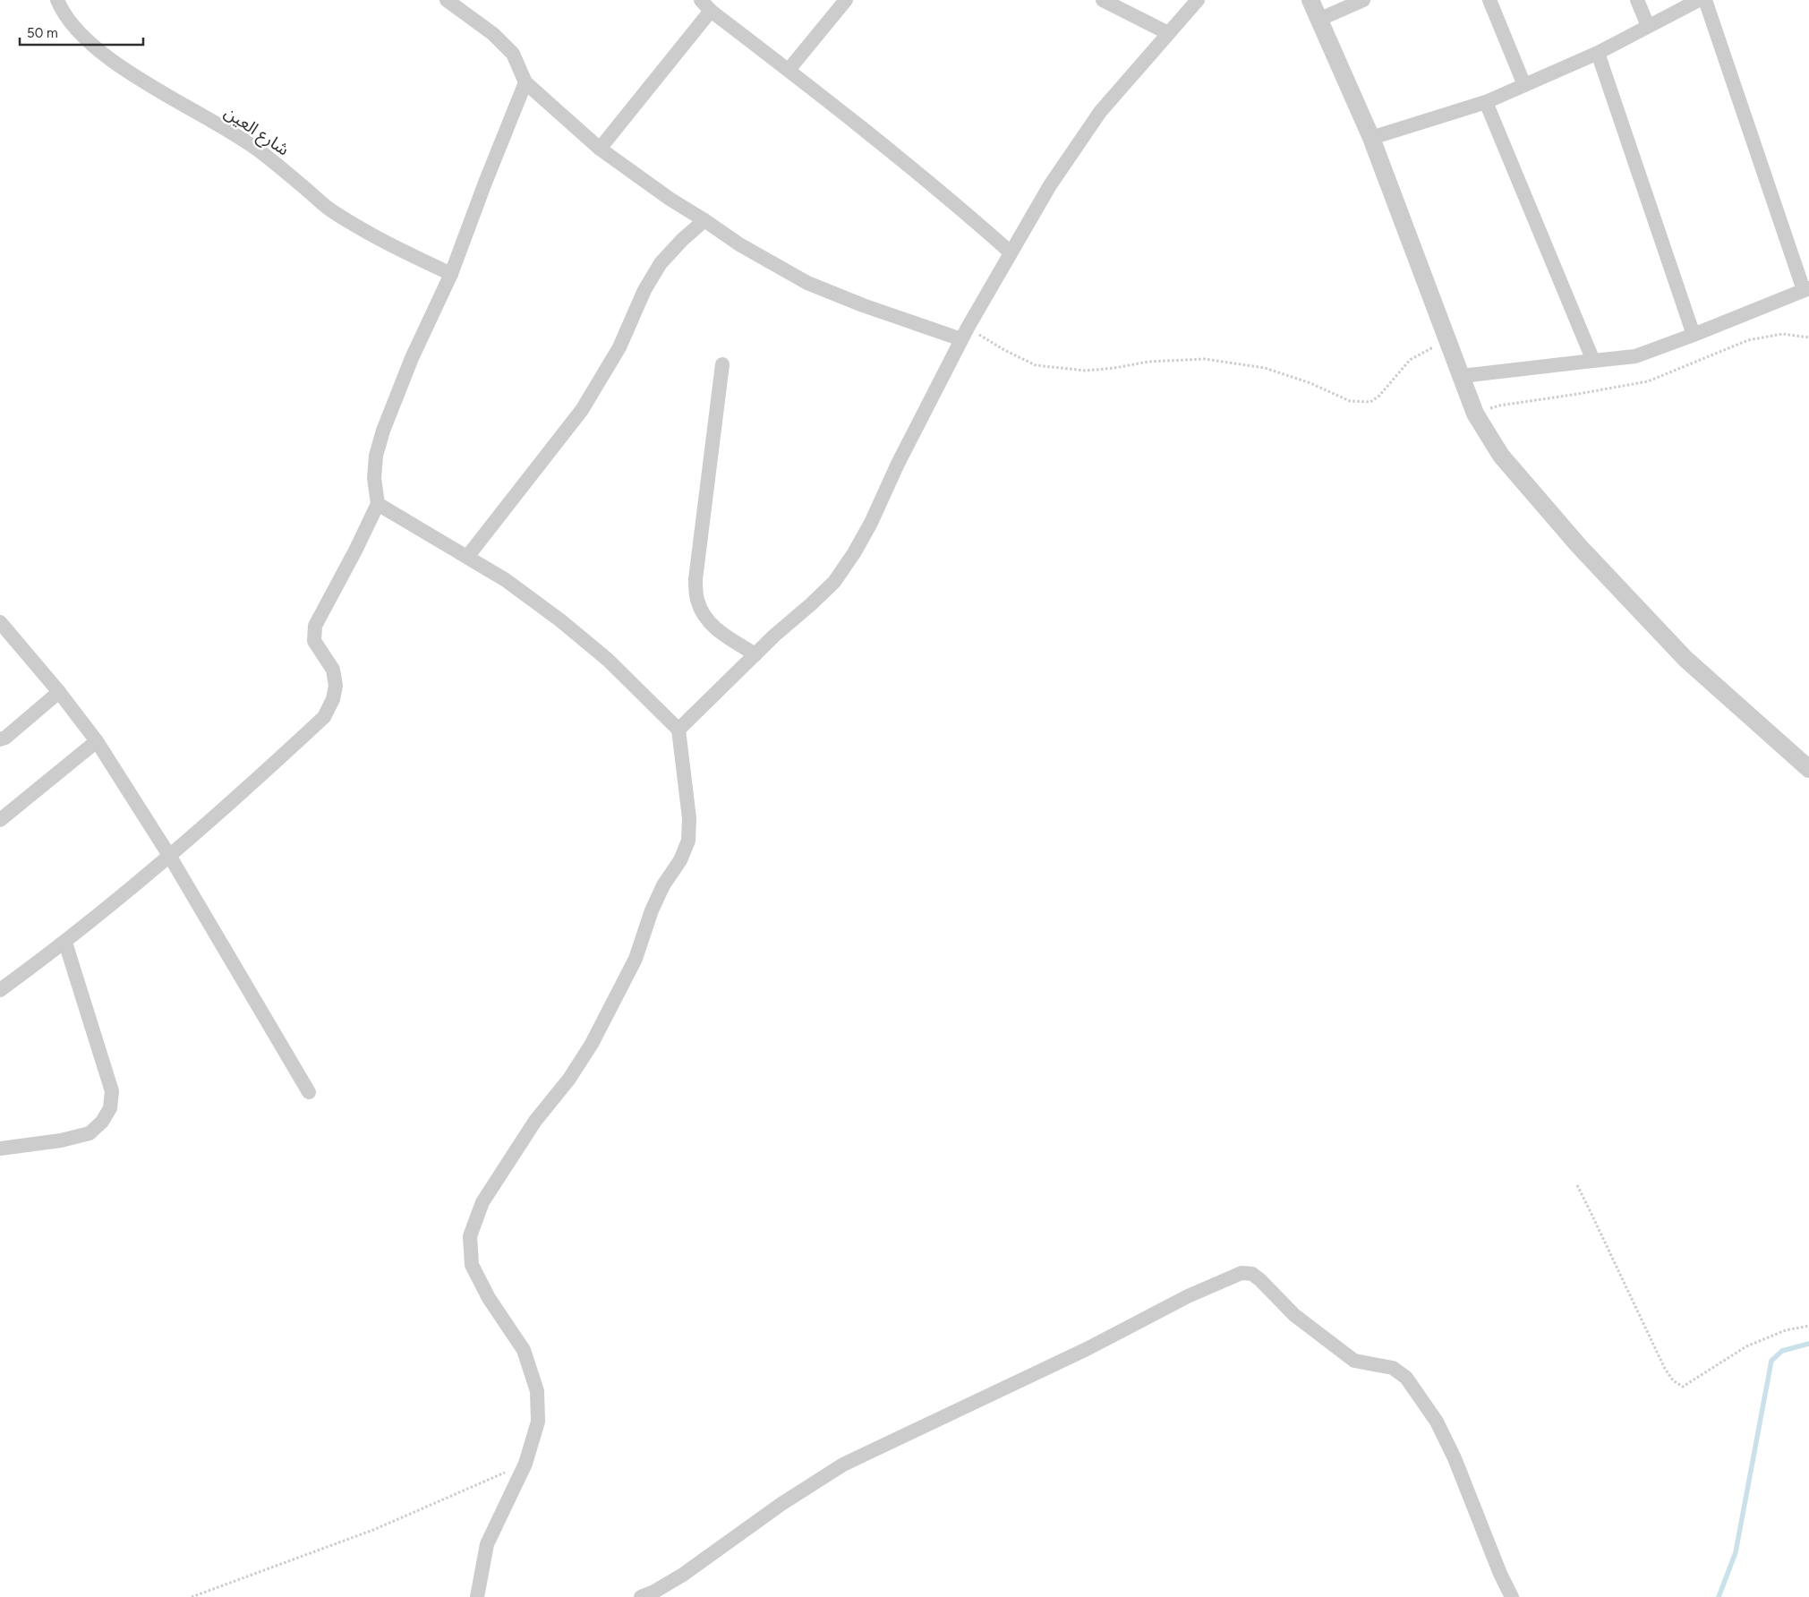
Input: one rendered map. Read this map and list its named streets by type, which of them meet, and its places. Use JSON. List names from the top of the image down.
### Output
{
  "streets": {
    "street": ["شارع العين"]
  },
  "scale_bar": "50 m"
}
